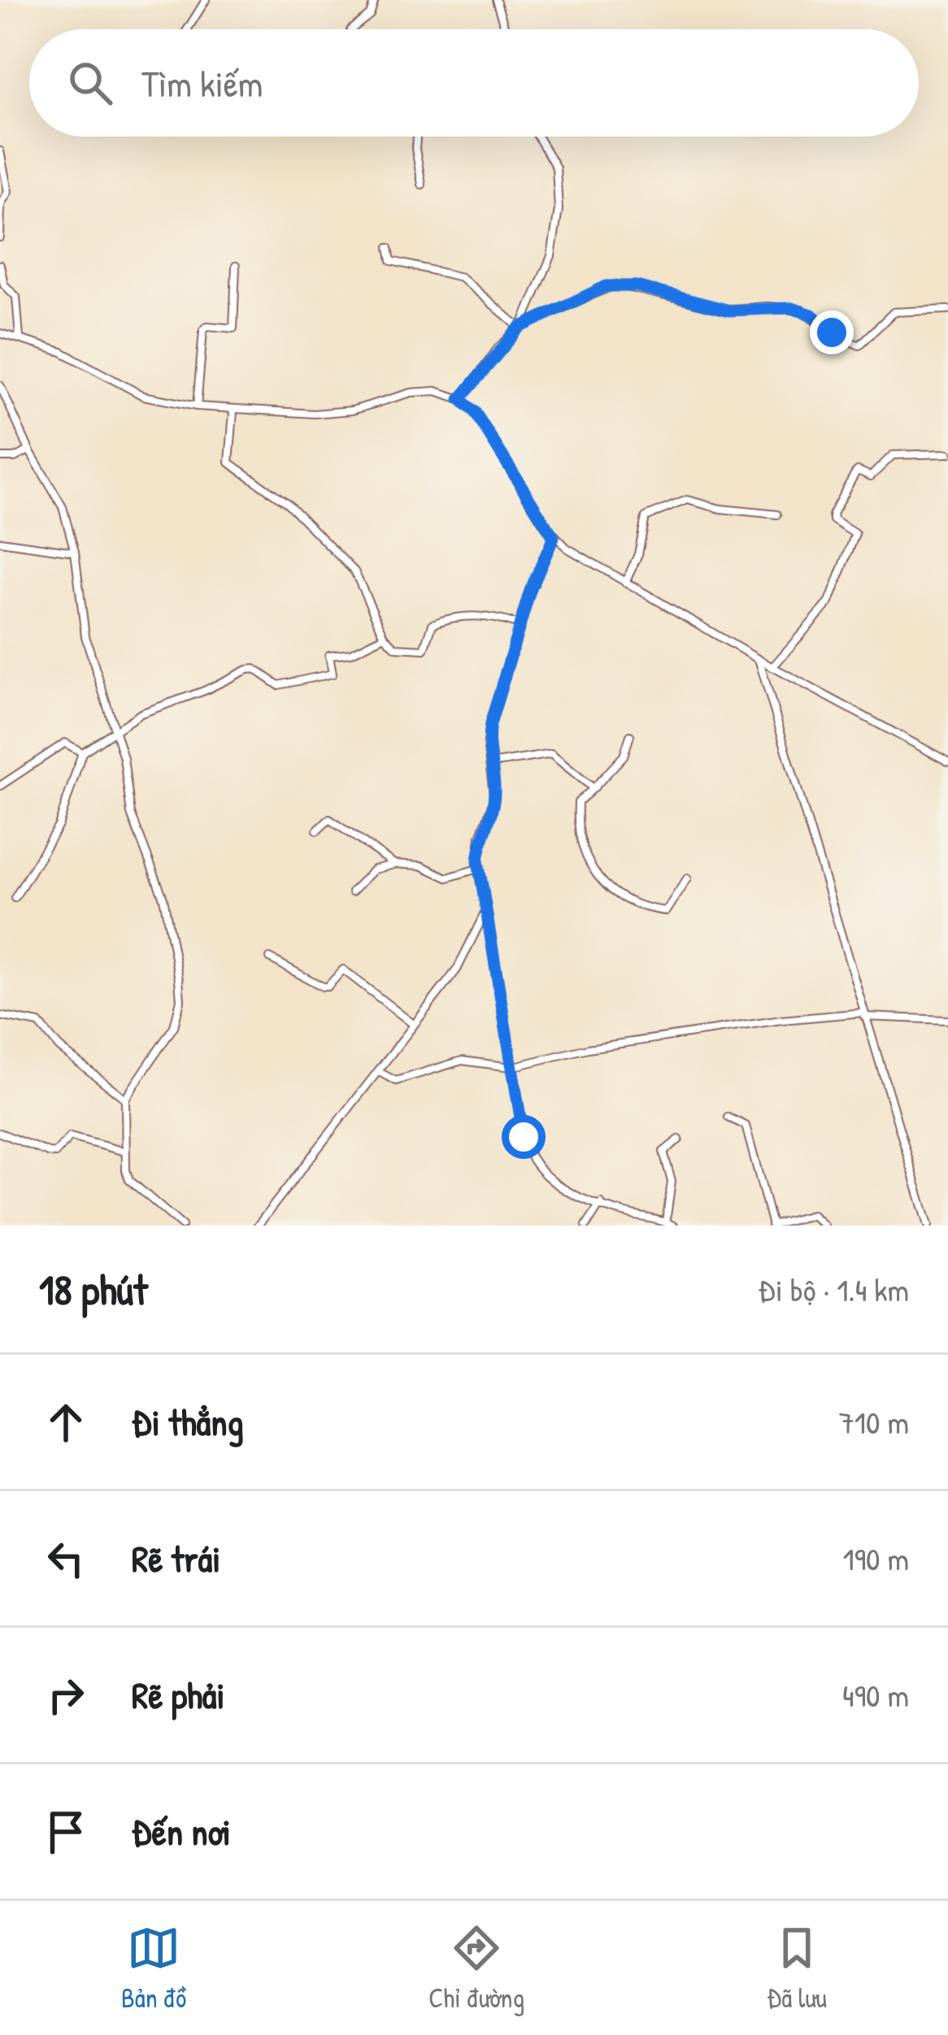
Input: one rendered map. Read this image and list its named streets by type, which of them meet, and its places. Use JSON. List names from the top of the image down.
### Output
{
  "page": {
    "search": "Tìm kiếm",
    "heading": ["18 phút", "Đi bộ · 1.4 km"],
    "list": [
      ["Đi thẳng", "710 m"],
      ["Rẽ trái", "190 m"],
      ["Rẽ phải", "490 m"],
      "Đến nơi"
    ],
    "nav": ["Bản đồ", "Chỉ đường", "Đã lưu"]
  }
}
